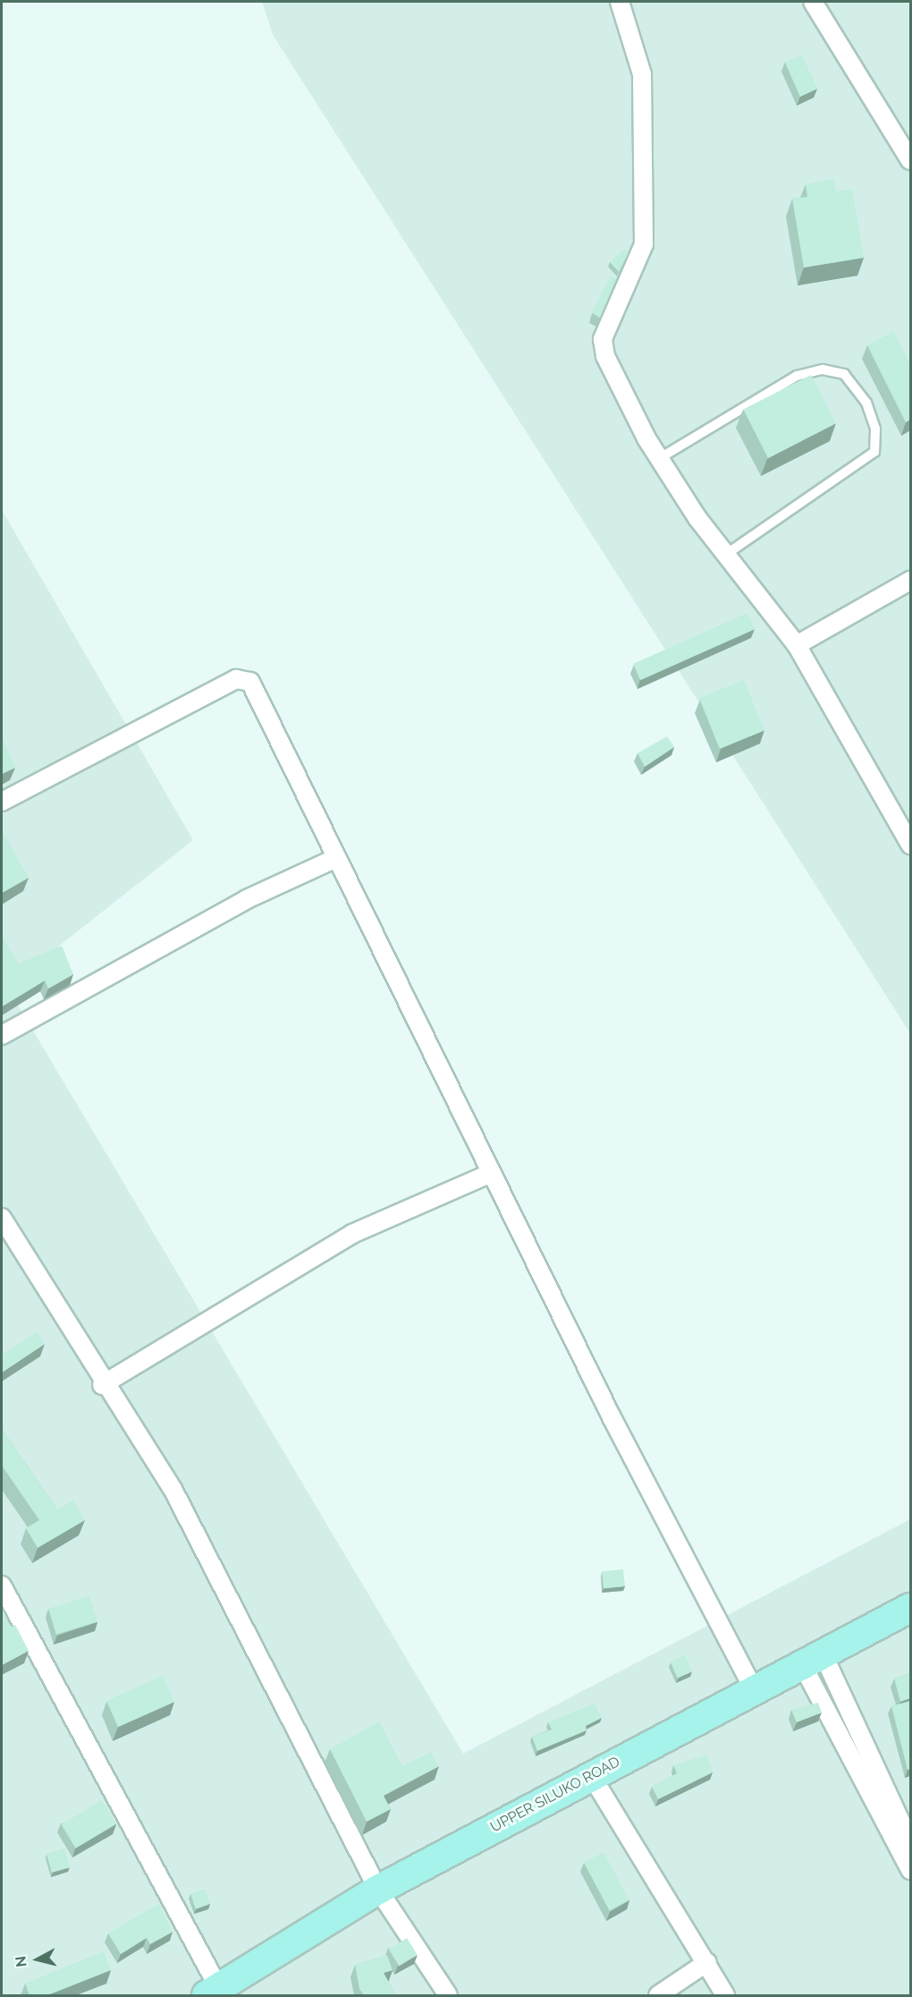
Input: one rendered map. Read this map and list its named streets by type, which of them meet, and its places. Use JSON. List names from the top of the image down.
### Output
{
  "streets": {
    "main road": ["UPPER SILUKO ROAD"]
  },
  "north": "left"
}
